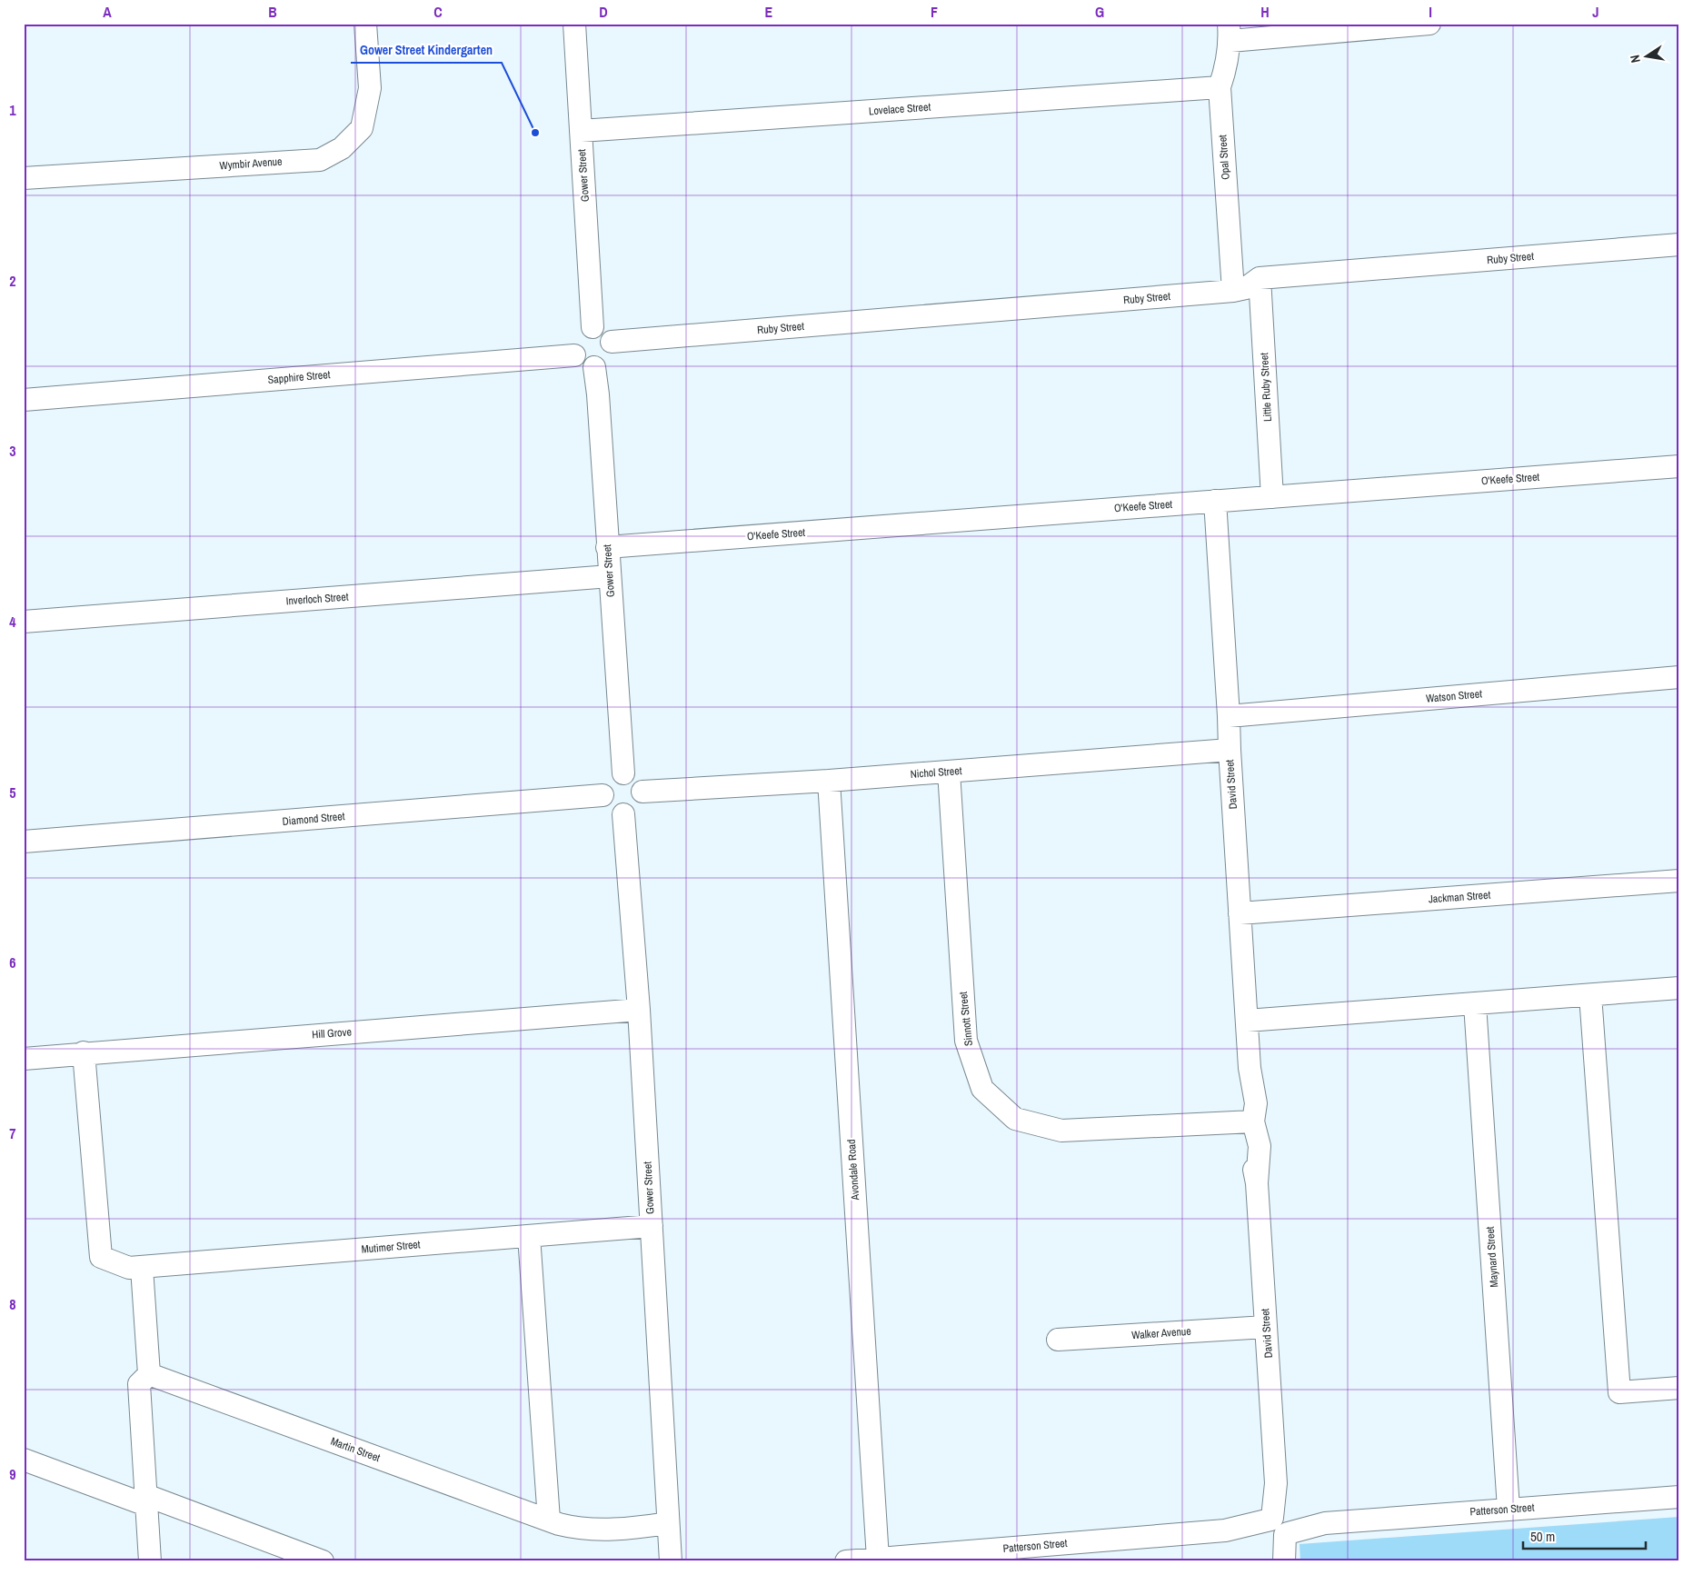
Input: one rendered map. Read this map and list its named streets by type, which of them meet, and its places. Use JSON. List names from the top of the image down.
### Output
{
  "streets": {
    "street": [
      "Lovelace Street",
      "Opal Street",
      "Wymbir Avenue",
      "Gower Street",
      "Ruby Street",
      "Sapphire Street",
      "Little Ruby Street",
      "O'Keefe Street",
      "Inverloch Street",
      "Watson Street",
      "Nichol Street",
      "David Street",
      "Diamond Street",
      "Jackman Street",
      "Sinnott Street",
      "Hill Grove",
      "Avondale Road",
      "Mutimer Street",
      "Maynard Street",
      "Walker Avenue",
      "Martin Street",
      "Patterson Street"
    ]
  },
  "crossings": [
    ["Lovelace Street", "Opal Street"],
    ["Lovelace Street", "Gower Street"],
    ["Opal Street", "Ruby Street"],
    ["Gower Street", "Ruby Street"],
    ["Gower Street", "Sapphire Street"],
    ["Gower Street", "O'Keefe Street"],
    ["Gower Street", "Inverloch Street"],
    ["Gower Street", "Nichol Street"],
    ["Gower Street", "Diamond Street"],
    ["Gower Street", "Hill Grove"],
    ["Gower Street", "Mutimer Street"],
    ["Gower Street", "Martin Street"],
    ["Ruby Street", "Sapphire Street"],
    ["Ruby Street", "Little Ruby Street"],
    ["Little Ruby Street", "O'Keefe Street"],
    ["O'Keefe Street", "David Street"],
    ["Watson Street", "David Street"],
    ["Nichol Street", "David Street"],
    ["Nichol Street", "Diamond Street"],
    ["Nichol Street", "Sinnott Street"],
    ["Nichol Street", "Avondale Road"],
    ["David Street", "Jackman Street"],
    ["David Street", "Sinnott Street"],
    ["David Street", "Walker Avenue"],
    ["David Street", "Patterson Street"],
    ["Avondale Road", "Patterson Street"],
    ["Maynard Street", "Patterson Street"]
  ],
  "places": ["Gower Street Kindergarten"],
  "scale_bar": "50 m",
  "north": "left",
  "grid": {
    "columns": [
      "A",
      "B",
      "C",
      "D",
      "E",
      "F",
      "G",
      "H",
      "I",
      "J"
    ],
    "rows": [
      "1",
      "2",
      "3",
      "4",
      "5",
      "6",
      "7",
      "8",
      "9"
    ]
  }
}
